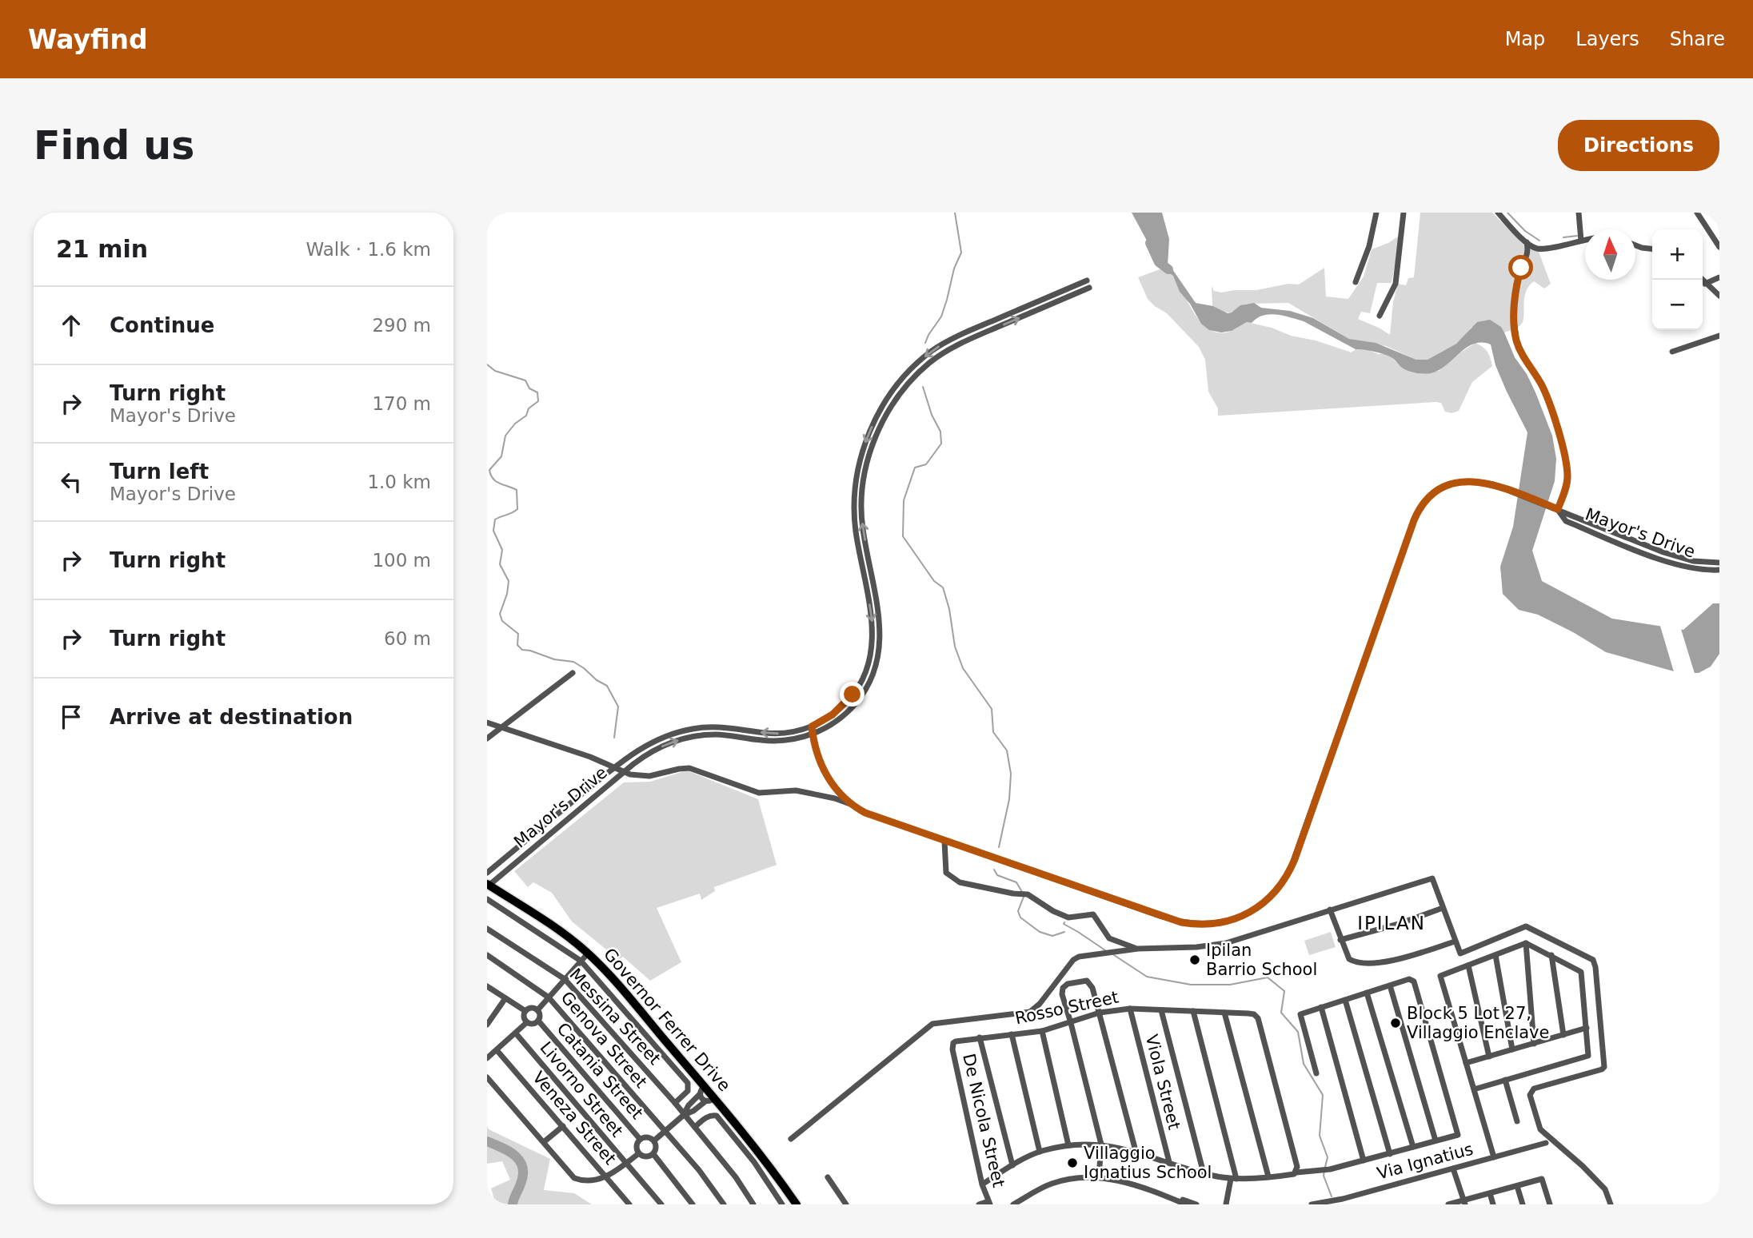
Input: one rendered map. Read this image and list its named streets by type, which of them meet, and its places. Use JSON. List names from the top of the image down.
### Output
{
  "streets": {
    "main road": ["Governor Ferrer Drive"],
    "street": [
      "Mayor's Drive",
      "Rosso Street",
      "Messina Street",
      "Genova Street",
      "Catania Street",
      "Viola Street",
      "Livorno Street",
      "Veneza Street",
      "De Nicola Street",
      "Via Ignatius"
    ]
  },
  "crossings": [
    ["Mayor's Drive", "Governor Ferrer Drive"],
    ["Rosso Street", "Viola Street"],
    ["Rosso Street", "De Nicola Street"]
  ],
  "districts": ["IPILAN"],
  "places": ["Ipilan Barrio School", "Block 5 Lot 27, Villaggio Enclave", "Villaggio Ignatius School"],
  "north": "top",
  "page": {
    "header": "Wayfind",
    "nav": ["Map", "Layers", "Share"],
    "buttons": "Directions",
    "title": "Find us",
    "heading": ["21 min", "Walk · 1.6 km"],
    "map_buttons": ["+", "−"],
    "list": [
      ["Continue", "290 m"],
      ["Turn right", "Mayor's Drive", "170 m"],
      ["Turn left", "Mayor's Drive", "1.0 km"],
      ["Turn right", "100 m"],
      ["Turn right", "60 m"],
      "Arrive at destination"
    ]
  }
}
